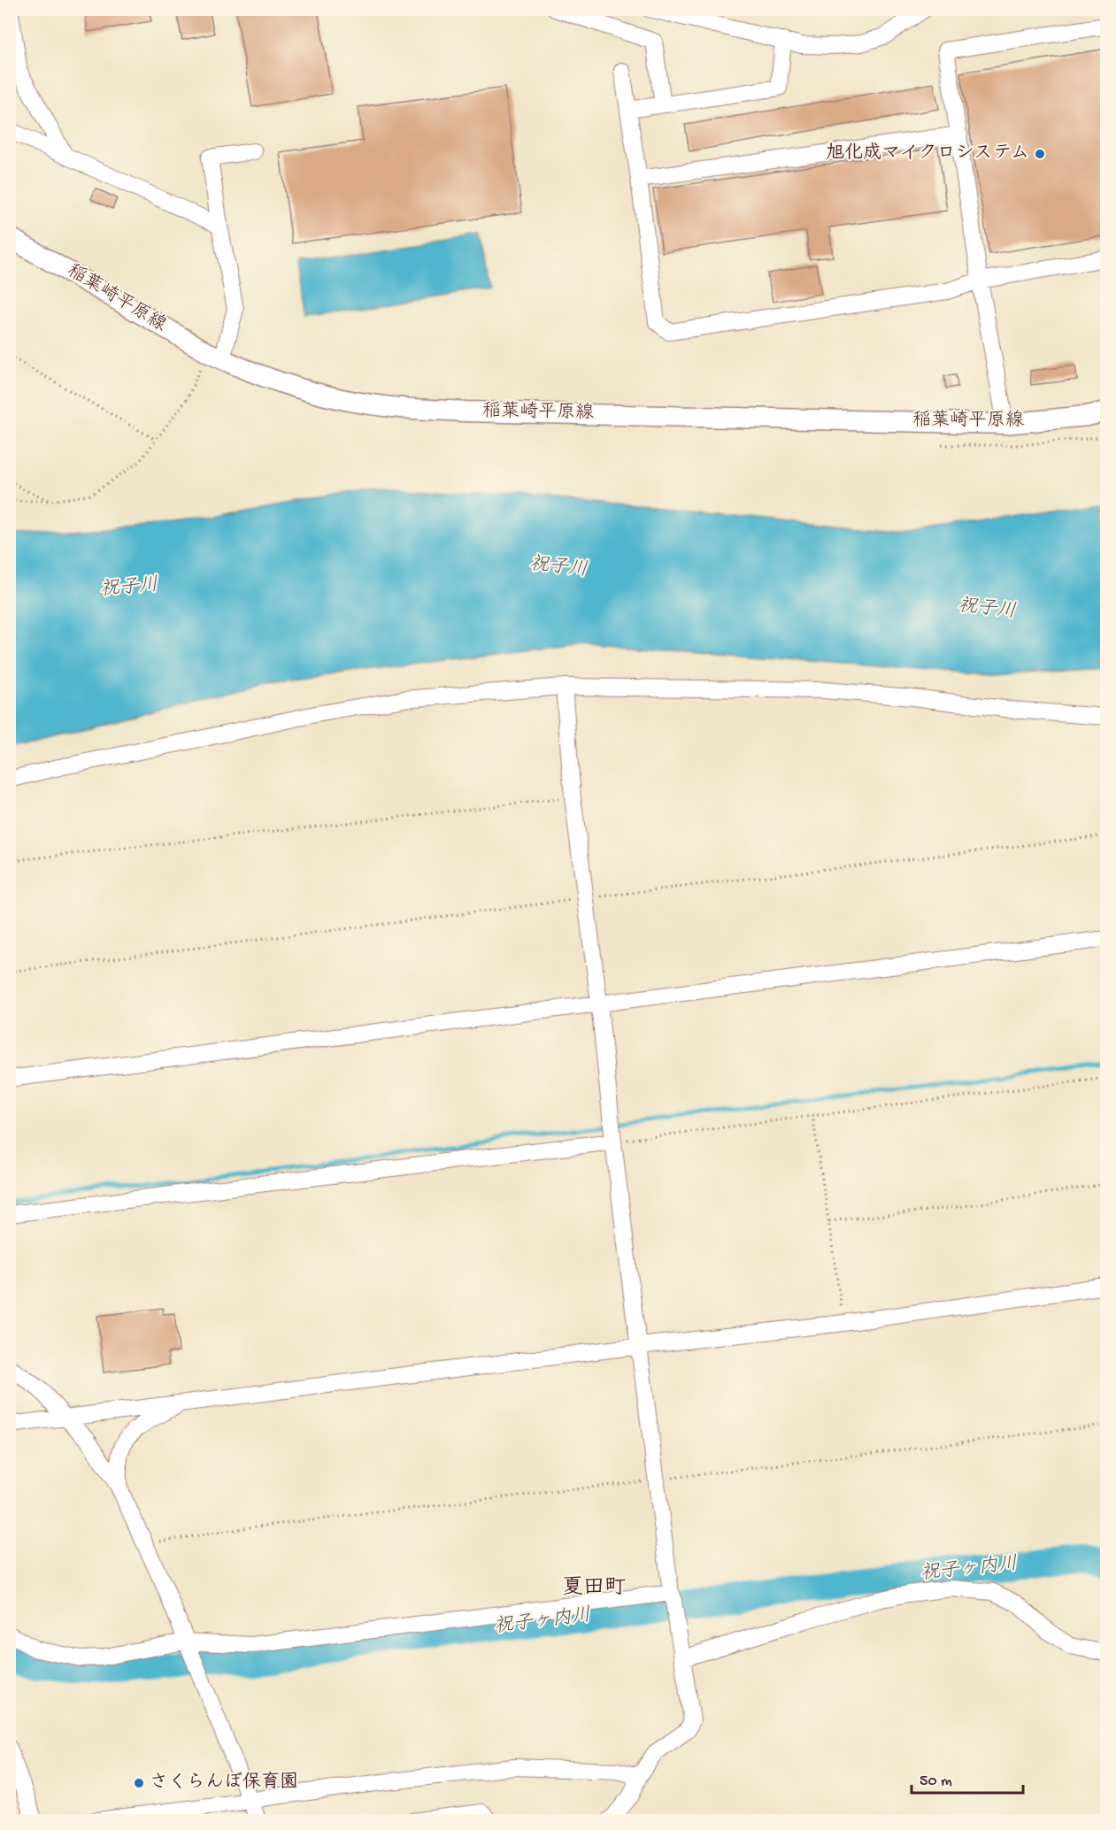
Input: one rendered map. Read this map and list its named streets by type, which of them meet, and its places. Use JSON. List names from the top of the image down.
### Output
{
  "streets": {
    "main road": ["稲葉崎平原線"]
  },
  "districts": ["夏田町"],
  "water": ["祝子川", "祝子ヶ内川"],
  "places": ["旭化成マイクロシステム", "さくらんぼ保育園"],
  "scale_bar": "50 m"
}
